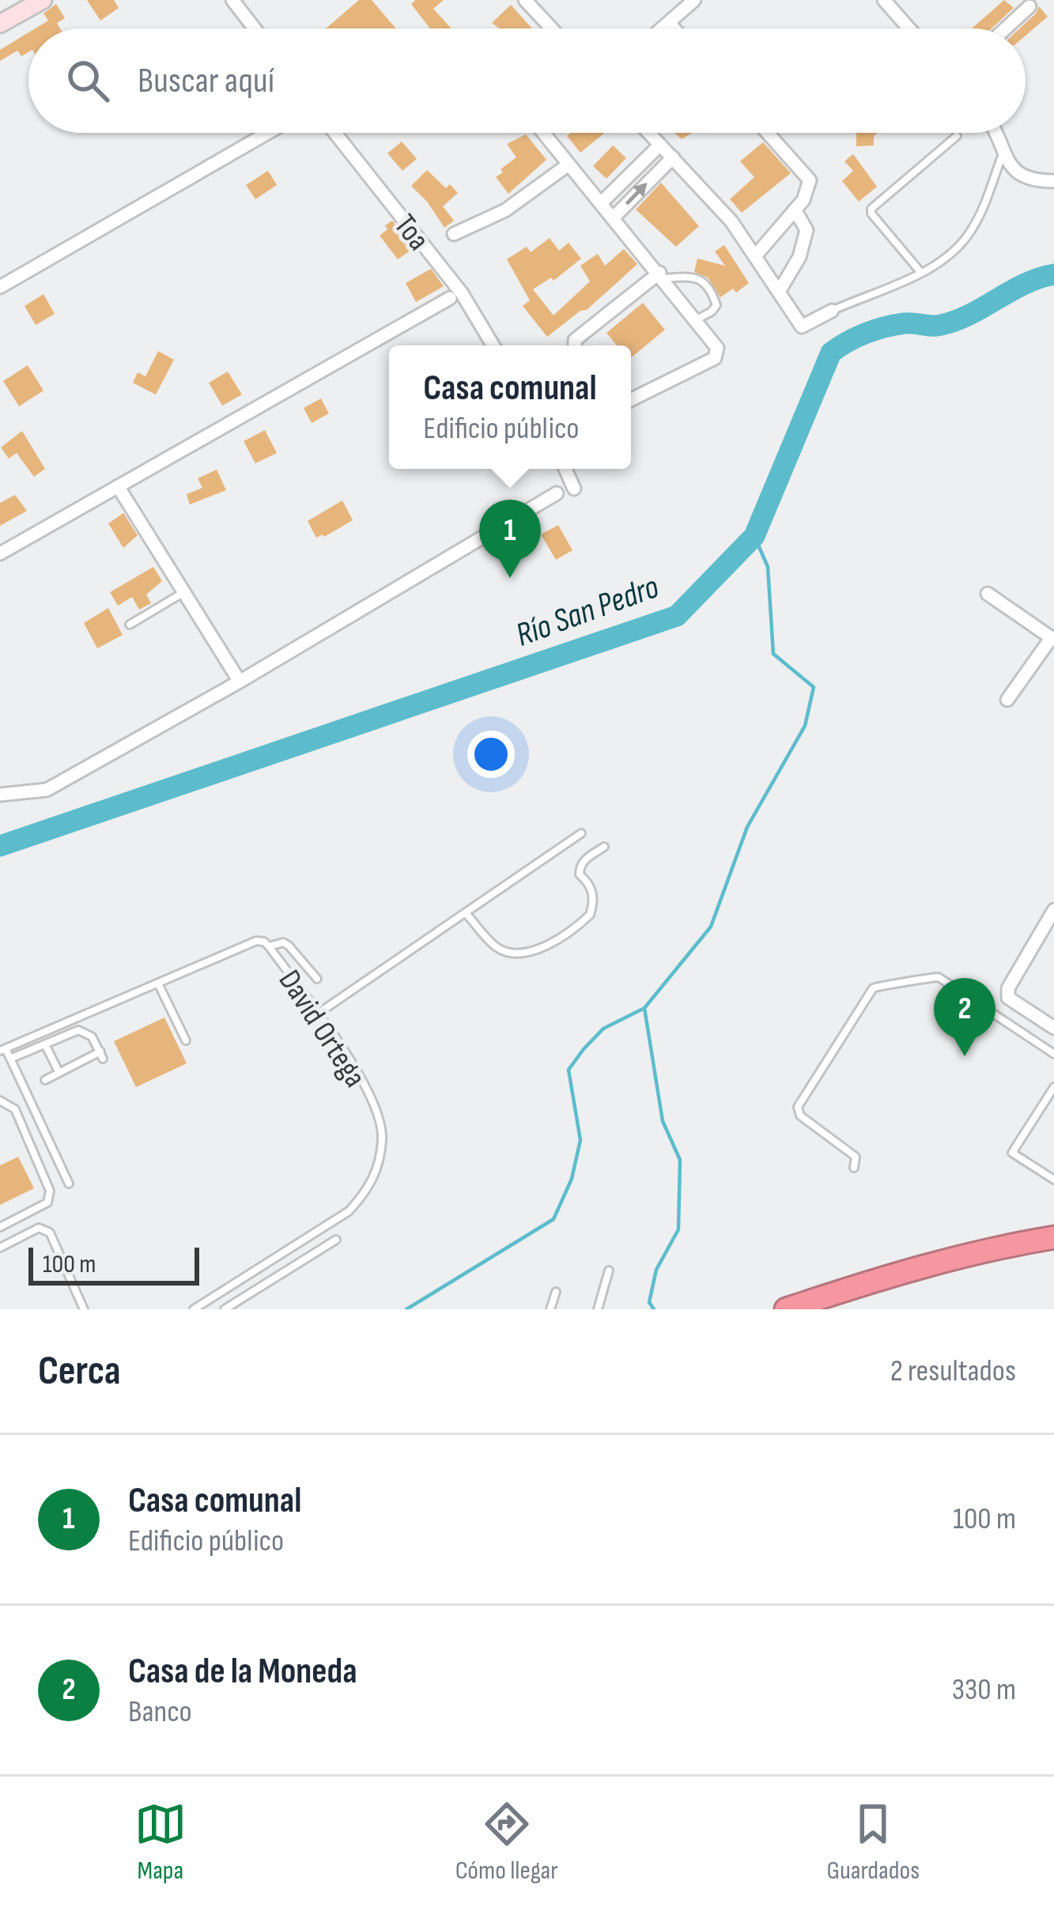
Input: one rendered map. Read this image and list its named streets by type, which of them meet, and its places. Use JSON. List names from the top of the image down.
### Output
{
  "streets": {
    "street": ["Toa"],
    "lane": ["David Ortega"]
  },
  "water": ["Río San Pedro"],
  "scale_bar": "100 m",
  "page": {
    "search": "Buscar aquí",
    "popup": ["Casa comunal", "Edificio público"],
    "pins": ["1", "2"],
    "scale": "100 m",
    "heading": ["Cerca", "2 resultados"],
    "list": [
      {
        "mark": "1",
        "name": "Casa comunal",
        "note": "Edificio público",
        "value": "100 m"
      },
      {
        "mark": "2",
        "name": "Casa de la Moneda",
        "note": "Banco",
        "value": "330 m"
      }
    ],
    "nav": ["Mapa", "Cómo llegar", "Guardados"]
  }
}
